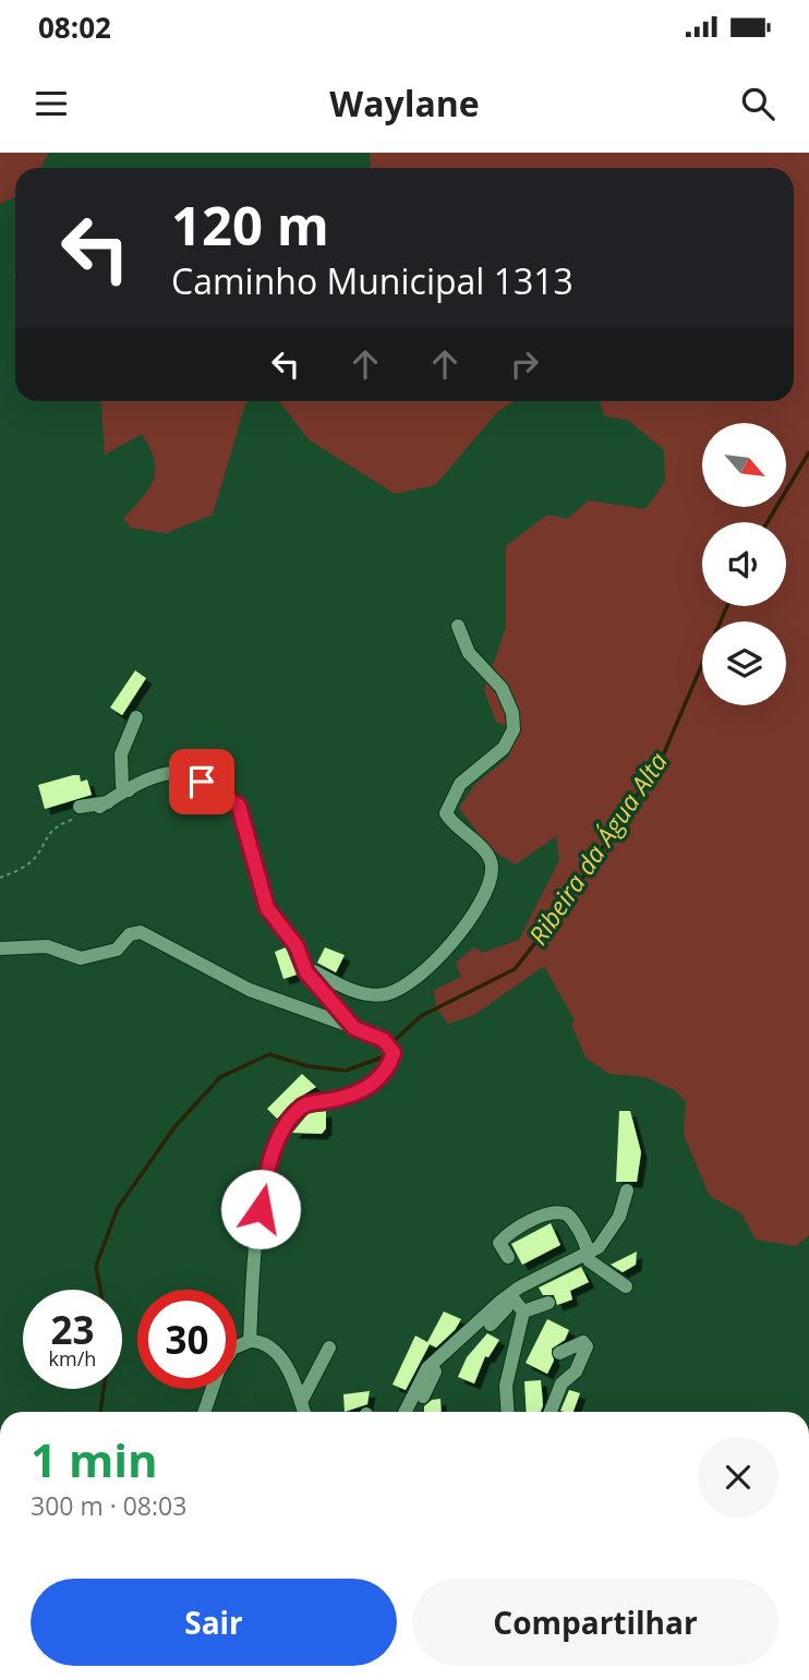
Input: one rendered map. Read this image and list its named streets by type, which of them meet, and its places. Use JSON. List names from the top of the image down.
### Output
{
  "water": ["Ribeira da Água Alta"],
  "north": "bottom right",
  "page": {
    "status": "08:02",
    "header": "Waylane",
    "turn": ["120 m", "Caminho Municipal 1313"],
    "speed": "23 km/h",
    "limit": "30",
    "heading": ["1 min", "300 m · 08:03"],
    "buttons": ["Sair", "Compartilhar"]
  }
}
